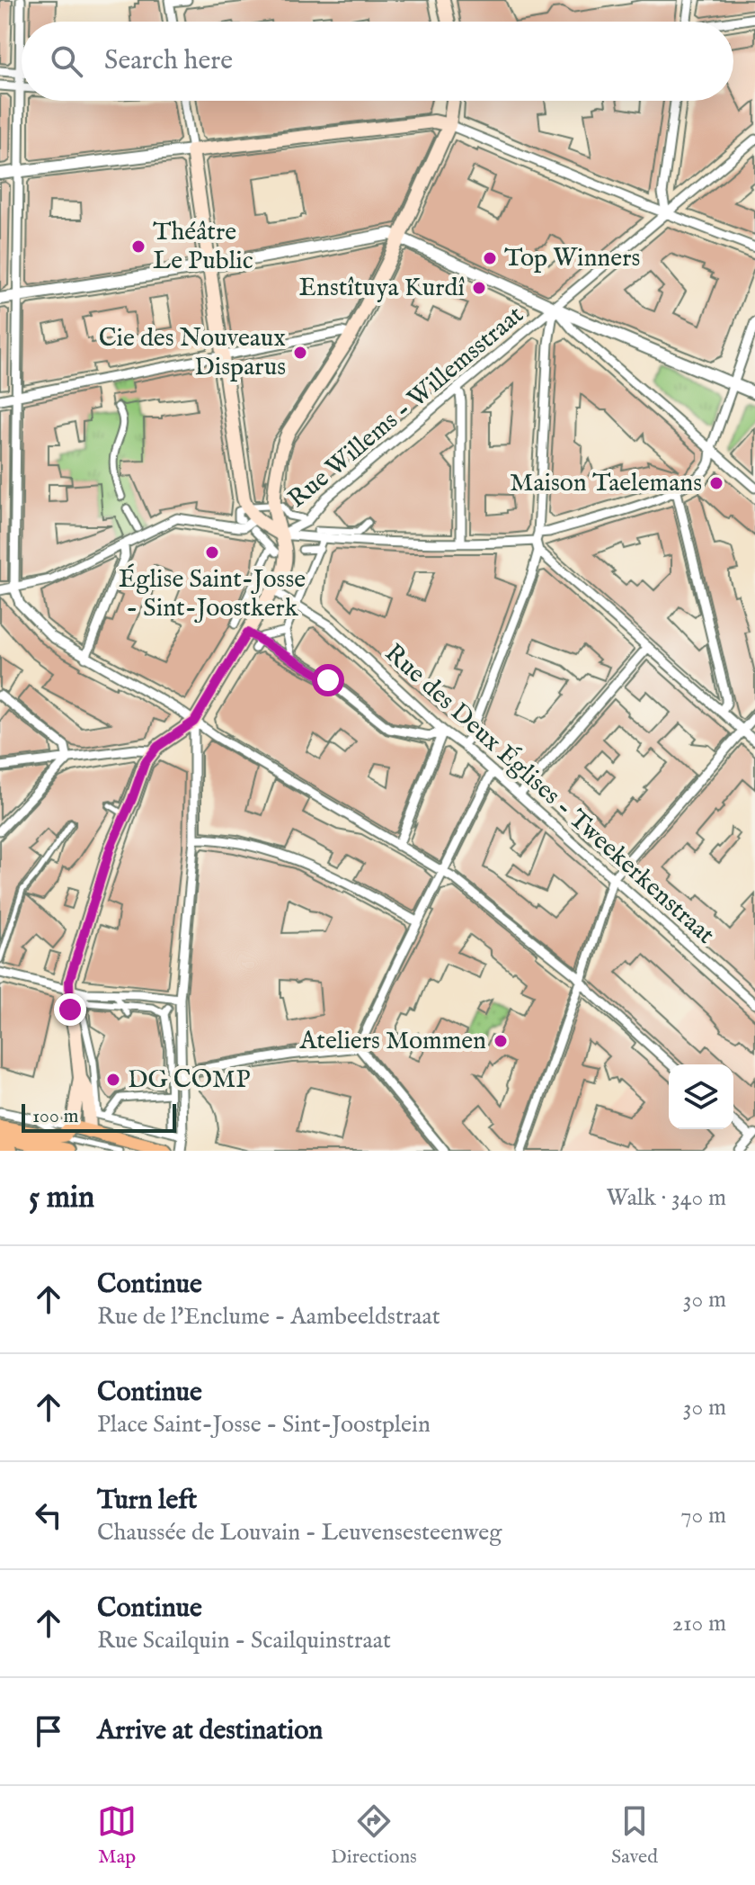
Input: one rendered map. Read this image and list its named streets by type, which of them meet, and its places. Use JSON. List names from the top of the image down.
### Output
{
  "streets": {
    "street": ["Rue Willems - Willemsstraat", "Rue des Deux Églises - Tweekerkenstraat"]
  },
  "places": [
    "Théâtre Le Public",
    "Top Winners",
    "Enstîtuya Kurdî",
    "Cie des Nouveaux Disparus",
    "Maison Taelemans",
    "Église Saint-Josse - Sint-Joostkerk",
    "Ateliers Mommen",
    "DG COMP"
  ],
  "scale_bar": "100 m",
  "page": {
    "search": "Search here",
    "scale": "100 m",
    "heading": ["5 min", "Walk · 340 m"],
    "list": [
      ["Continue", "Rue de l'Enclume - Aambeeldstraat", "30 m"],
      ["Continue", "Place Saint-Josse - Sint-Joostplein", "30 m"],
      ["Turn left", "Chaussée de Louvain - Leuvensesteenweg", "70 m"],
      ["Continue", "Rue Scailquin - Scailquinstraat", "210 m"],
      "Arrive at destination"
    ],
    "nav": ["Map", "Directions", "Saved"]
  }
}
